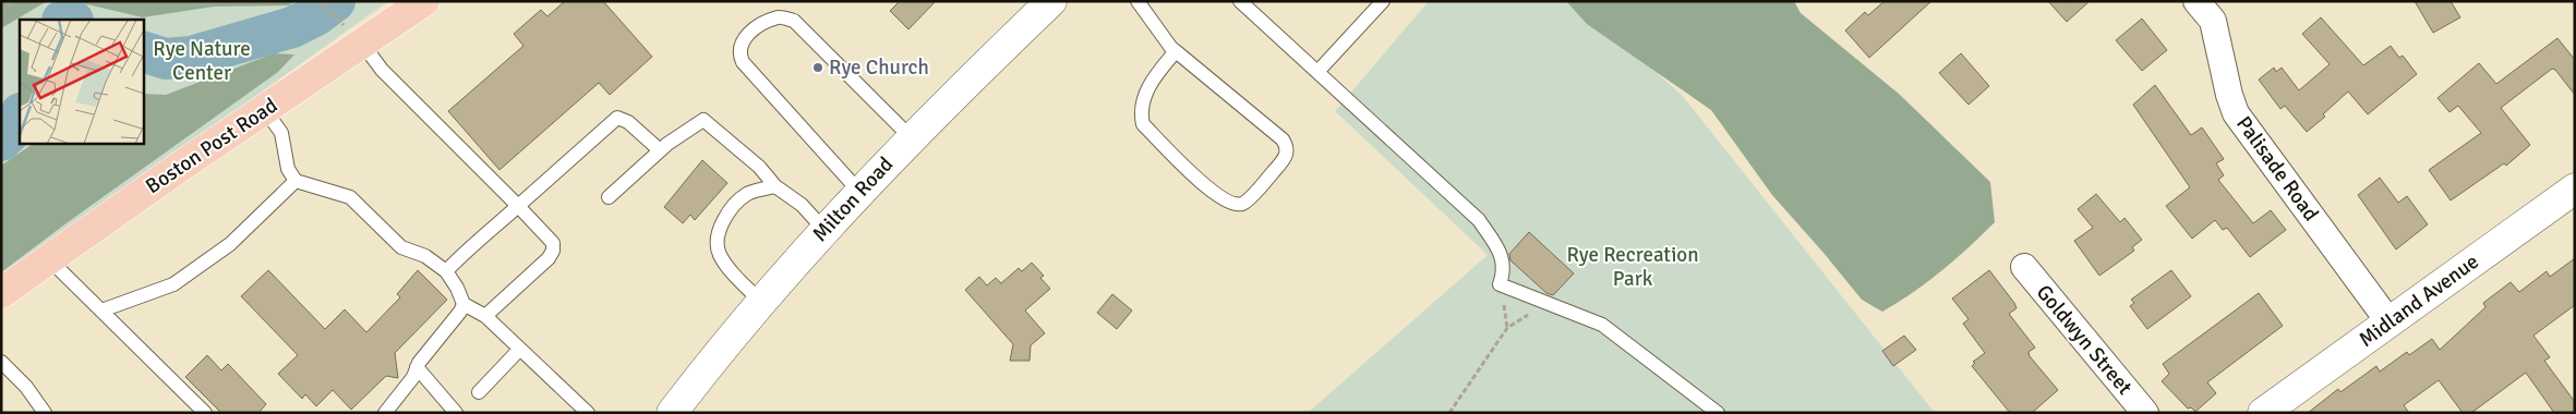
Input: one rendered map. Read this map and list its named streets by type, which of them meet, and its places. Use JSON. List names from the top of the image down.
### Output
{
  "streets": {
    "main road": ["Boston Post Road"],
    "street": [
      "Palisade Road",
      "Milton Road",
      "Midland Avenue",
      "Goldwyn Street"
    ]
  },
  "crossings": [
    ["Palisade Road", "Midland Avenue"]
  ],
  "parks": ["Rye Nature Center", "Rye Recreation Park"],
  "places": ["Rye Church"]
}
